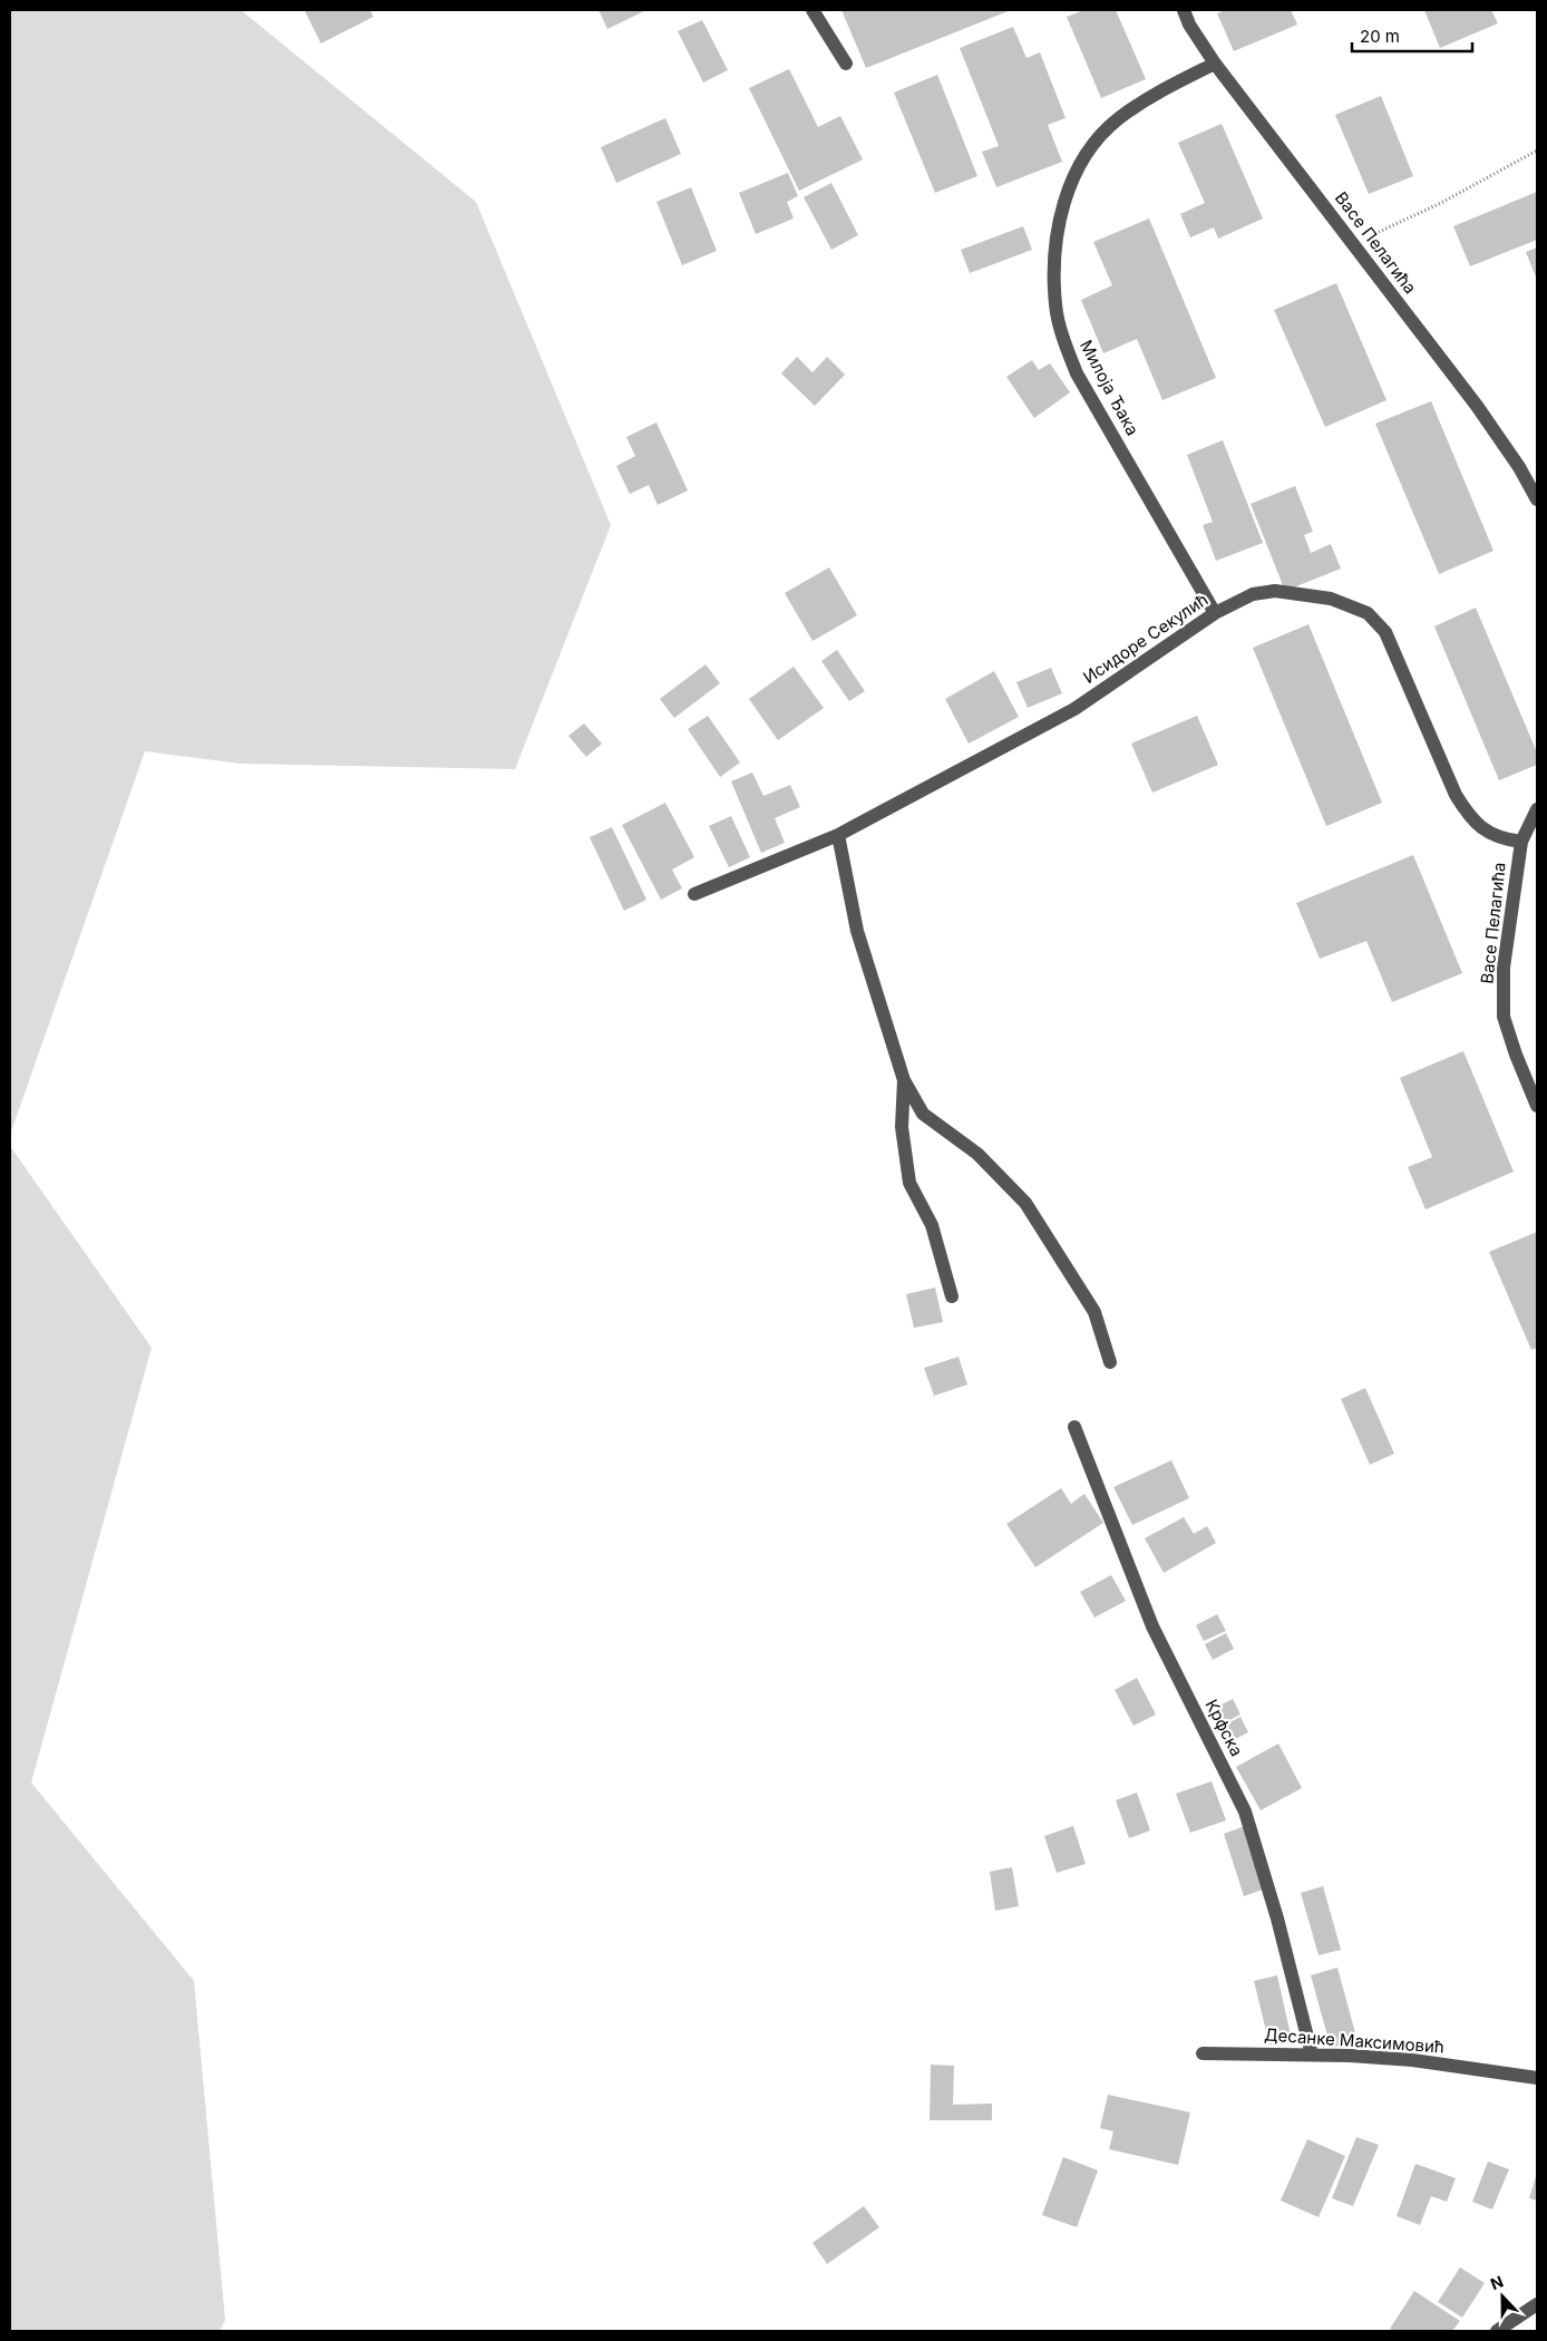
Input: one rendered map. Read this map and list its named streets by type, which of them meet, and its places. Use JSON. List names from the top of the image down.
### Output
{
  "streets": {
    "street": [
      "Васе Пелагића",
      "Милоја Ђака",
      "Исидоре Секулић",
      "Крфска",
      "Десанке Максимовић"
    ]
  },
  "crossings": [
    ["Васе Пелагића", "Милоја Ђака"],
    ["Васе Пелагића", "Исидоре Секулић"],
    ["Милоја Ђака", "Исидоре Секулић"],
    ["Крфска", "Десанке Максимовић"]
  ],
  "scale_bar": "20 m",
  "north": "top"
}
